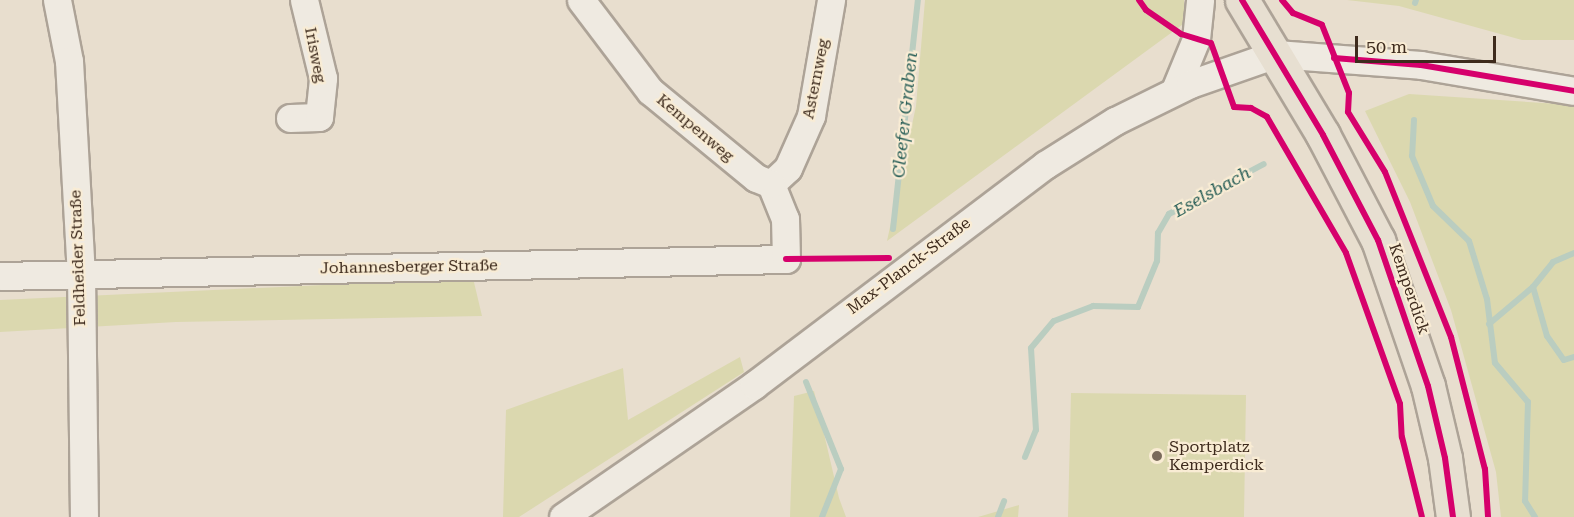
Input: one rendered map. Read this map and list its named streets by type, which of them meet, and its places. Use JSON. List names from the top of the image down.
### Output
{
  "streets": {
    "main road": ["Kemperdick"],
    "street": [
      "Irisweg",
      "Asternweg",
      "Kempenweg",
      "Feldheider Straße",
      "Max-Planck-Straße",
      "Johannesberger Straße"
    ]
  },
  "crossings": [
    ["Asternweg", "Kempenweg"],
    ["Asternweg", "Johannesberger Straße"],
    ["Kempenweg", "Johannesberger Straße"],
    ["Feldheider Straße", "Johannesberger Straße"],
    ["Max-Planck-Straße", "Kemperdick"]
  ],
  "water": ["Cleefer Graben", "Eselsbach"],
  "places": ["Sportplatz Kemperdick"],
  "scale_bar": "50 m"
}
